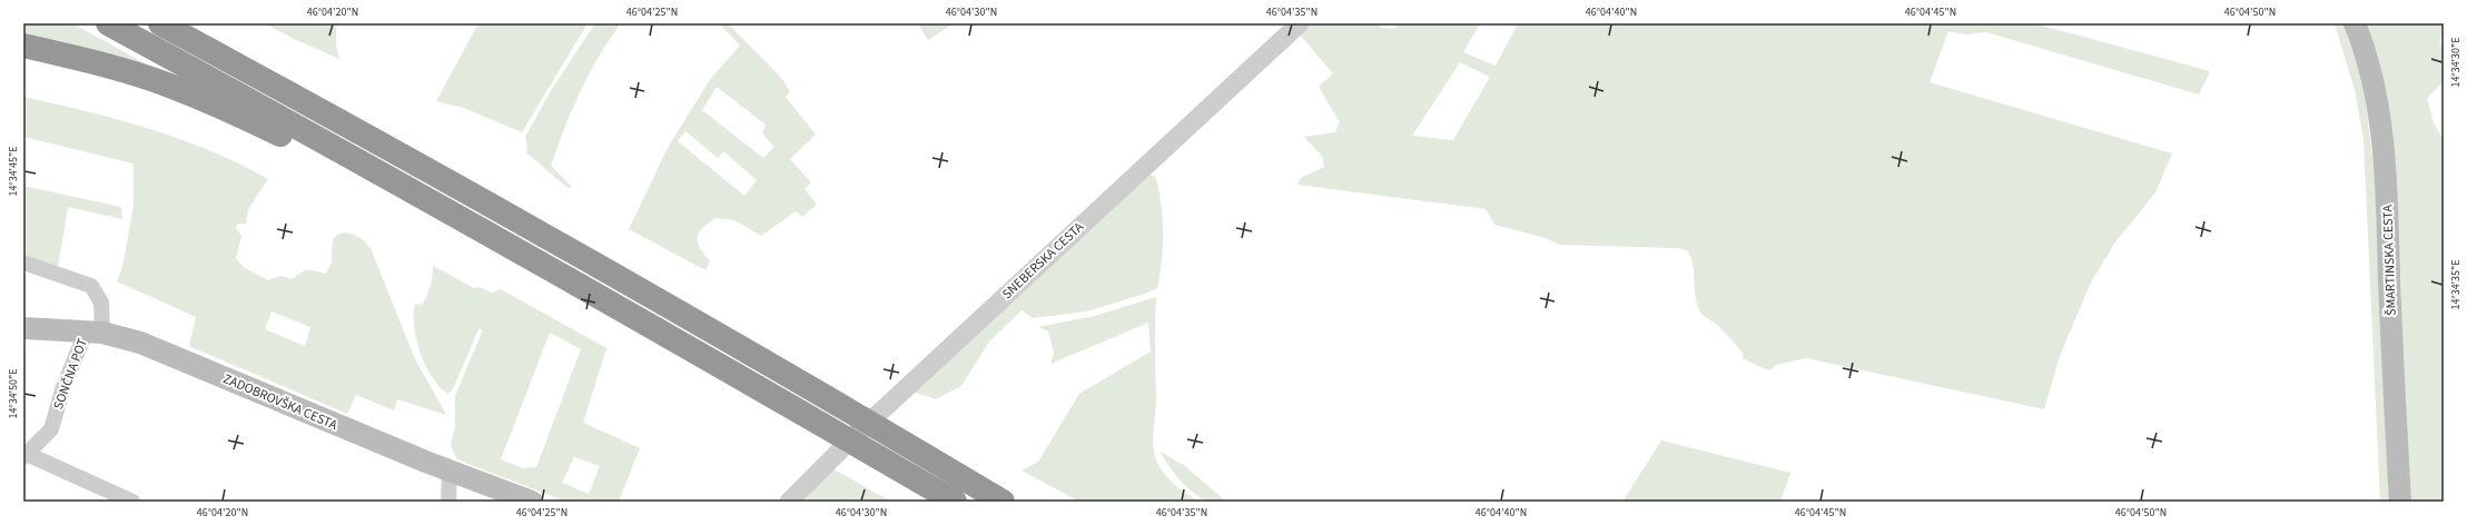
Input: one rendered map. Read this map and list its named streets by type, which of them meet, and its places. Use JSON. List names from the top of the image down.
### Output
{
  "streets": {
    "main road": ["ŠMARTINSKA CESTA", "ZADOBROVŠKA CESTA"],
    "street": ["SNEBERSKA CESTA", "SONČNA POT"]
  },
  "crossings": [
    ["SONČNA POT", "ZADOBROVŠKA CESTA"]
  ],
  "coordinates": [
    "46°04'20\"N",
    "46°04'25\"N",
    "46°04'30\"N",
    "46°04'35\"N",
    "46°04'40\"N",
    "46°04'45\"N",
    "46°04'50\"N",
    "14°34'30\"E",
    "14°34'45\"E",
    "14°34'35\"E",
    "14°34'50\"E"
  ]
}
